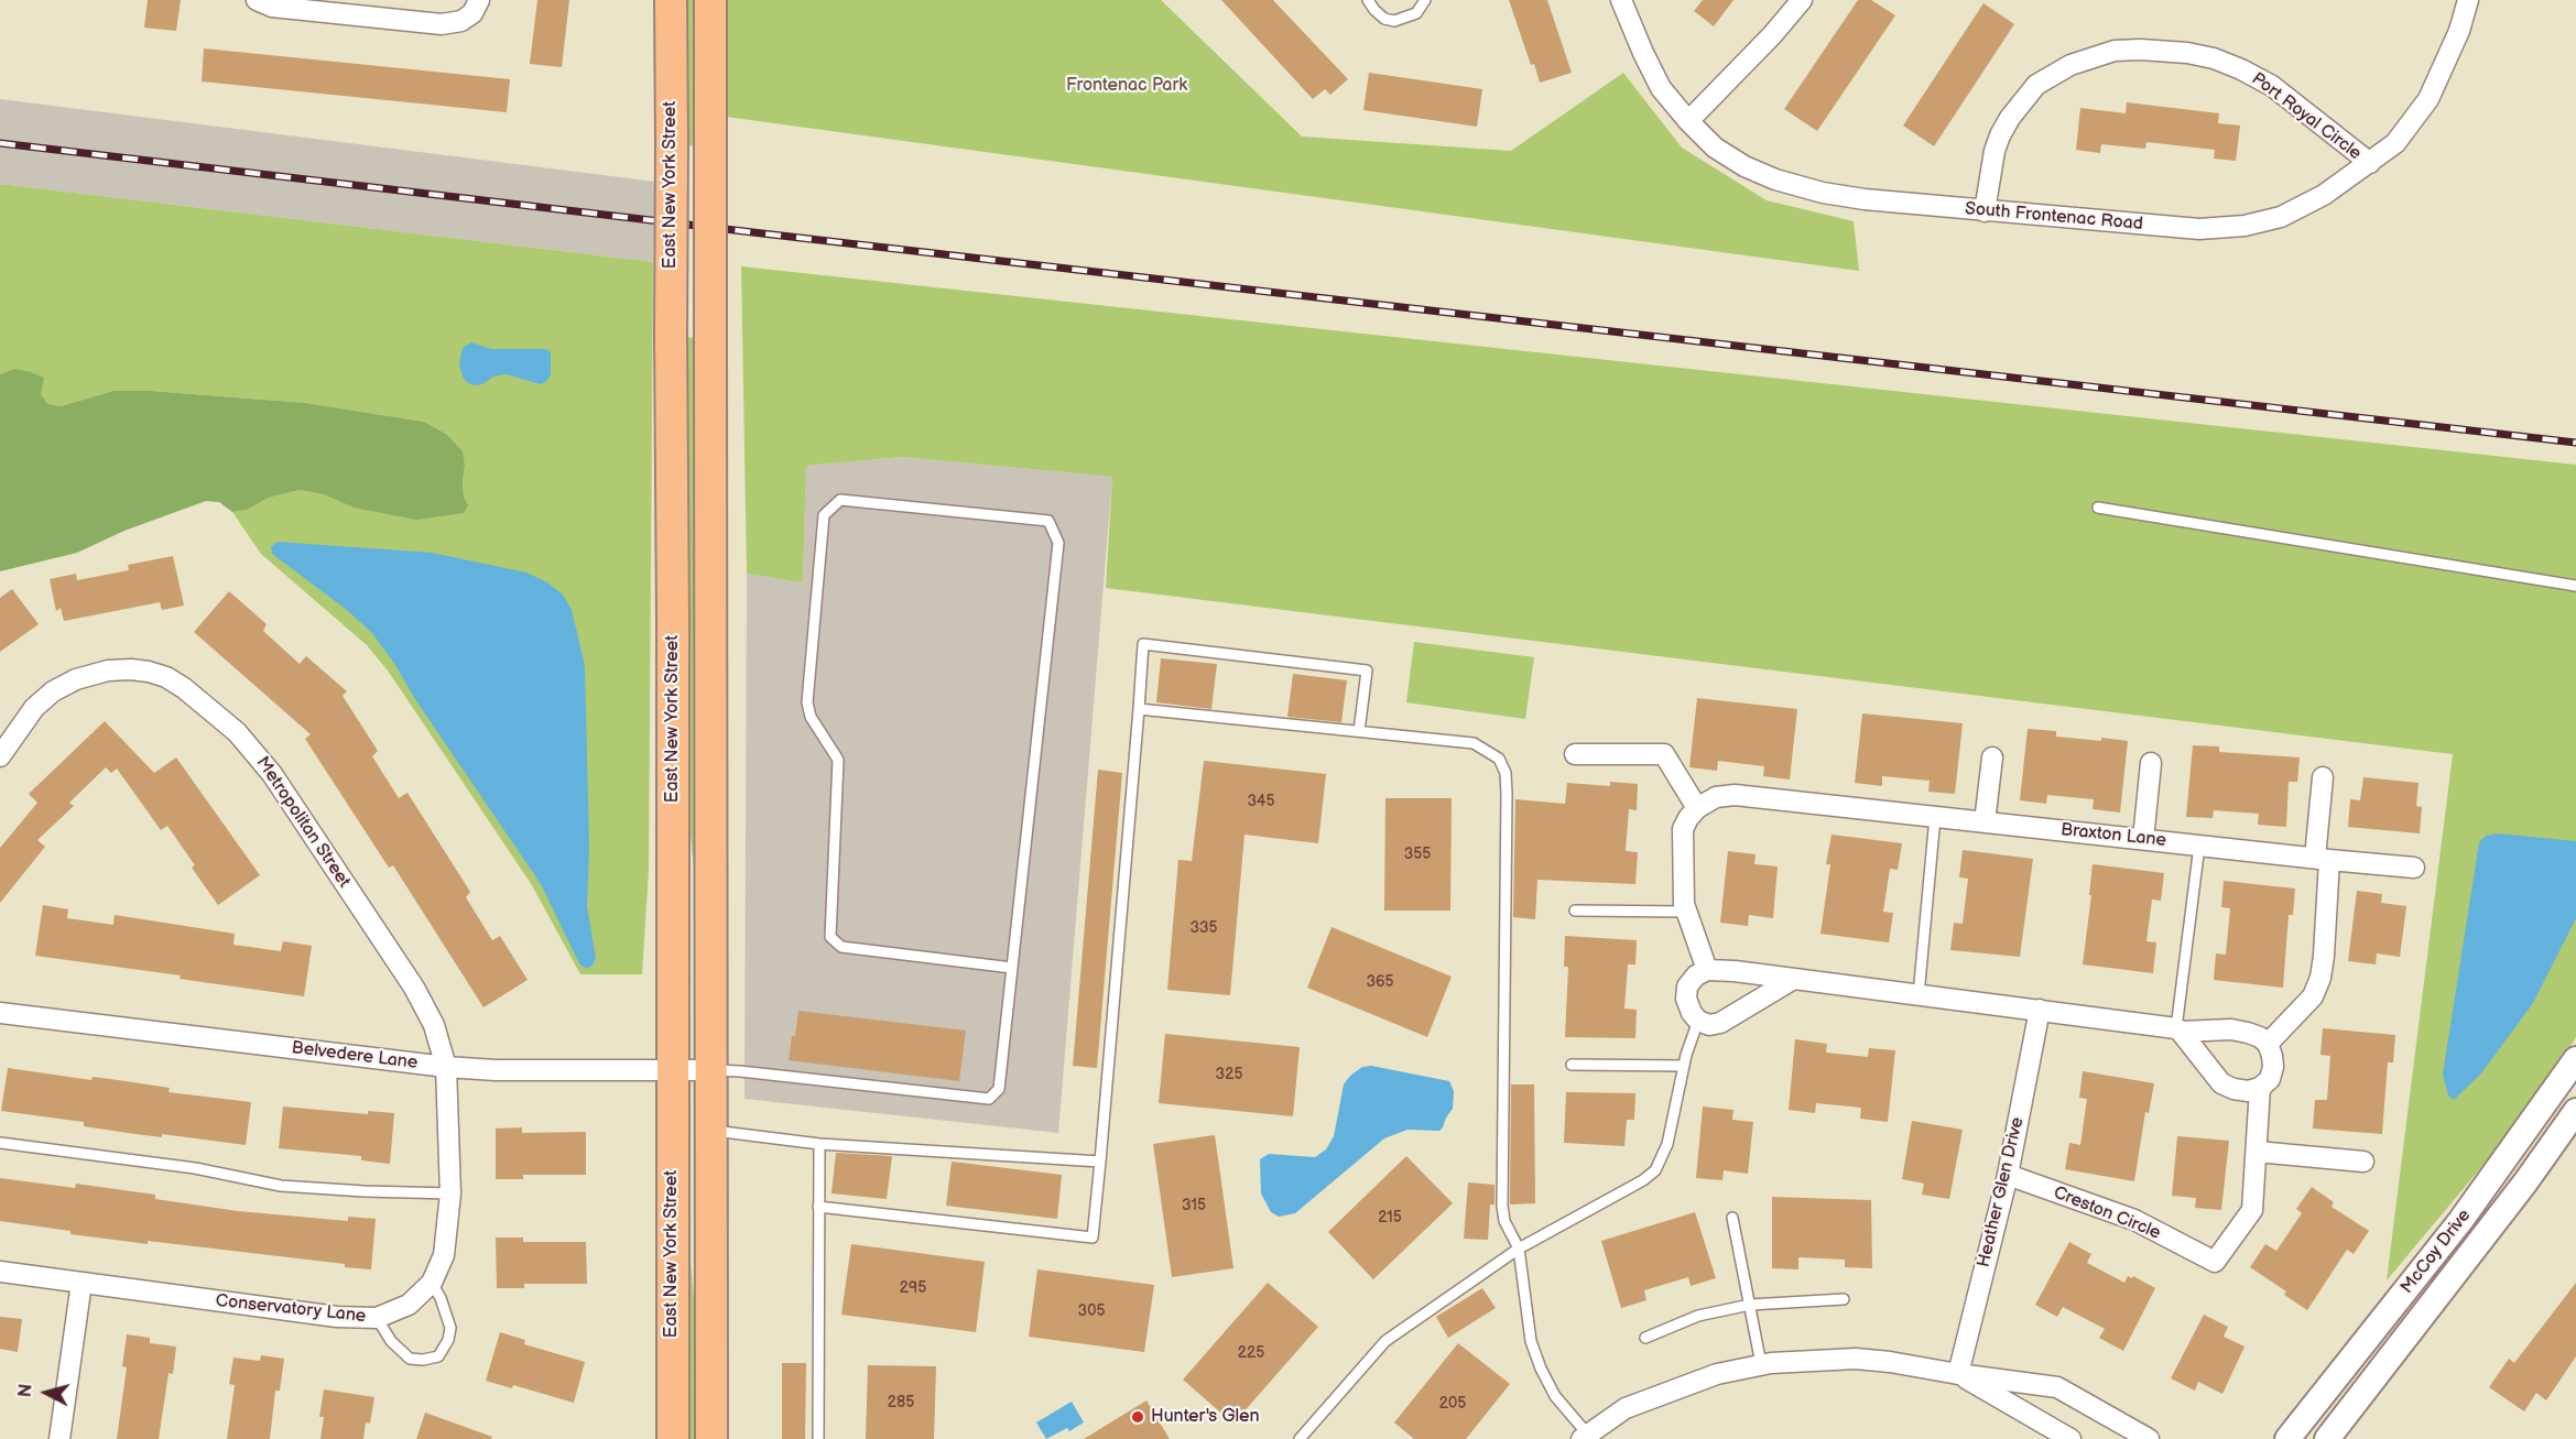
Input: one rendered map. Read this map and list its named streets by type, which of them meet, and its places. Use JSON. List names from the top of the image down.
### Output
{
  "streets": {
    "main road": ["East New York Street"],
    "street": [
      "Port Royal Circle",
      "South Frontenac Road",
      "Metropolitan Street",
      "Braxton Lane",
      "Belvedere Lane",
      "Heather Glen Drive",
      "Creston Circle",
      "McCoy Drive",
      "Conservatory Lane"
    ]
  },
  "crossings": [
    ["Port Royal Circle", "South Frontenac Road"],
    ["East New York Street", "Belvedere Lane"],
    ["Metropolitan Street", "Belvedere Lane"],
    ["Metropolitan Street", "Conservatory Lane"],
    ["Belvedere Lane", "Conservatory Lane"],
    ["Heather Glen Drive", "Creston Circle"]
  ],
  "parks": ["Frontenac Park"],
  "places": ["Hunter's Glen"],
  "house_numbers": [
    "345",
    "355",
    "335",
    "365",
    "325",
    "315",
    "215",
    "295",
    "305",
    "225",
    "285",
    "205"
  ],
  "north": "left"
}
